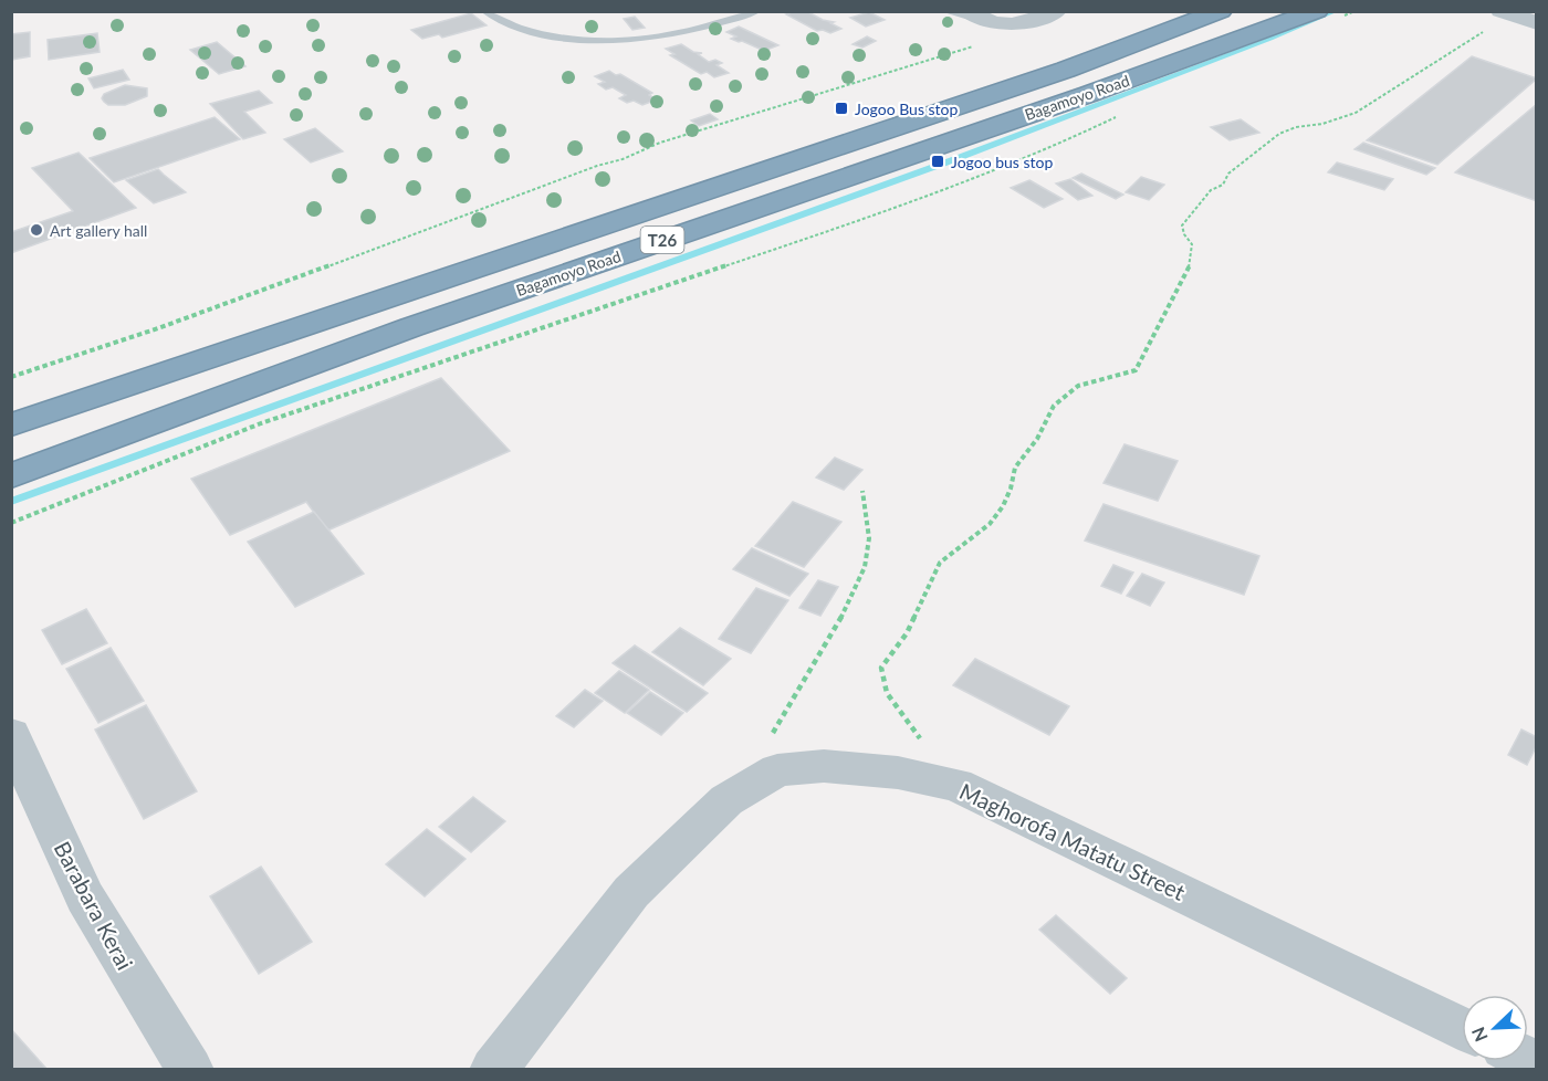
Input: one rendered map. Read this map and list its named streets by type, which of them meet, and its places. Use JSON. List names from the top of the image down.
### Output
{
  "streets": {
    "highway": ["Bagamoyo Road", "T26"],
    "street": ["Maghorofa Matatu Street", "Barabara Kerai"]
  },
  "places": {
    "transit": ["Jogoo Bus stop", "Jogoo bus stop"],
    "other": ["Art gallery hall"]
  },
  "north": "bottom left"
}
